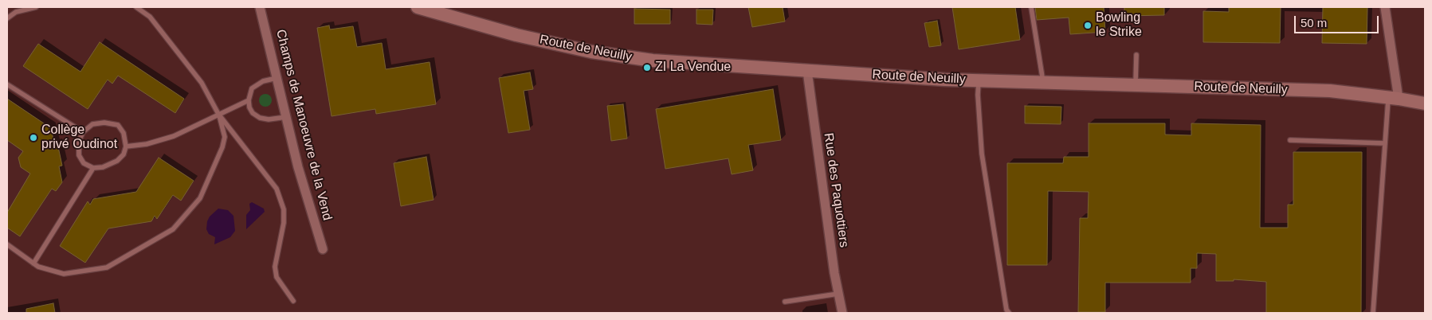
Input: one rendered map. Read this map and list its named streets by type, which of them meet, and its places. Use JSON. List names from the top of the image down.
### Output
{
  "streets": {
    "main road": ["Route de Neuilly"],
    "street": ["Champs de Manoeuvre de la Vend", "Rue des Paquottiers"]
  },
  "crossings": [
    ["Route de Neuilly", "Rue des Paquottiers"]
  ],
  "places": ["Bowling le Strike", "ZI La Vendue", "Collège privé Oudinot"],
  "scale_bar": "50 m"
}
